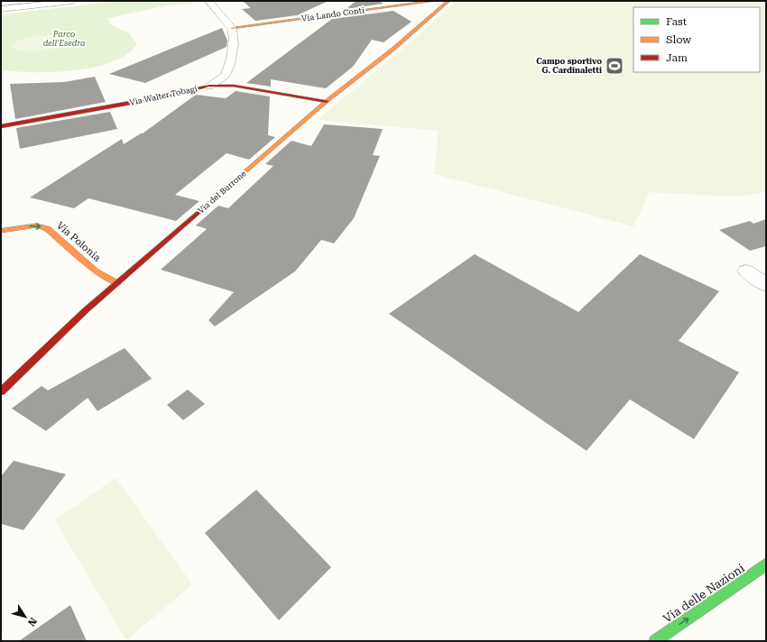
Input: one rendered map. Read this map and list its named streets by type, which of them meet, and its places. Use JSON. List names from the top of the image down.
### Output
{
  "streets": {
    "street": [
      "Via Lando Conti",
      "Via Walter Tobagi",
      "Via del Burrone",
      "Via Polonia",
      "Via delle Nazioni"
    ]
  },
  "crossings": [
    ["Via Walter Tobagi", "Via del Burrone"],
    ["Via del Burrone", "Via Polonia"]
  ],
  "one_way": ["Via Polonia", "Via delle Nazioni"],
  "parks": ["Parco dell'Esedra"],
  "places": {
    "sports": ["Campo sportivo G. Cardinaletti"]
  },
  "legend": ["Fast", "Slow", "Jam"],
  "north": "bottom right"
}
